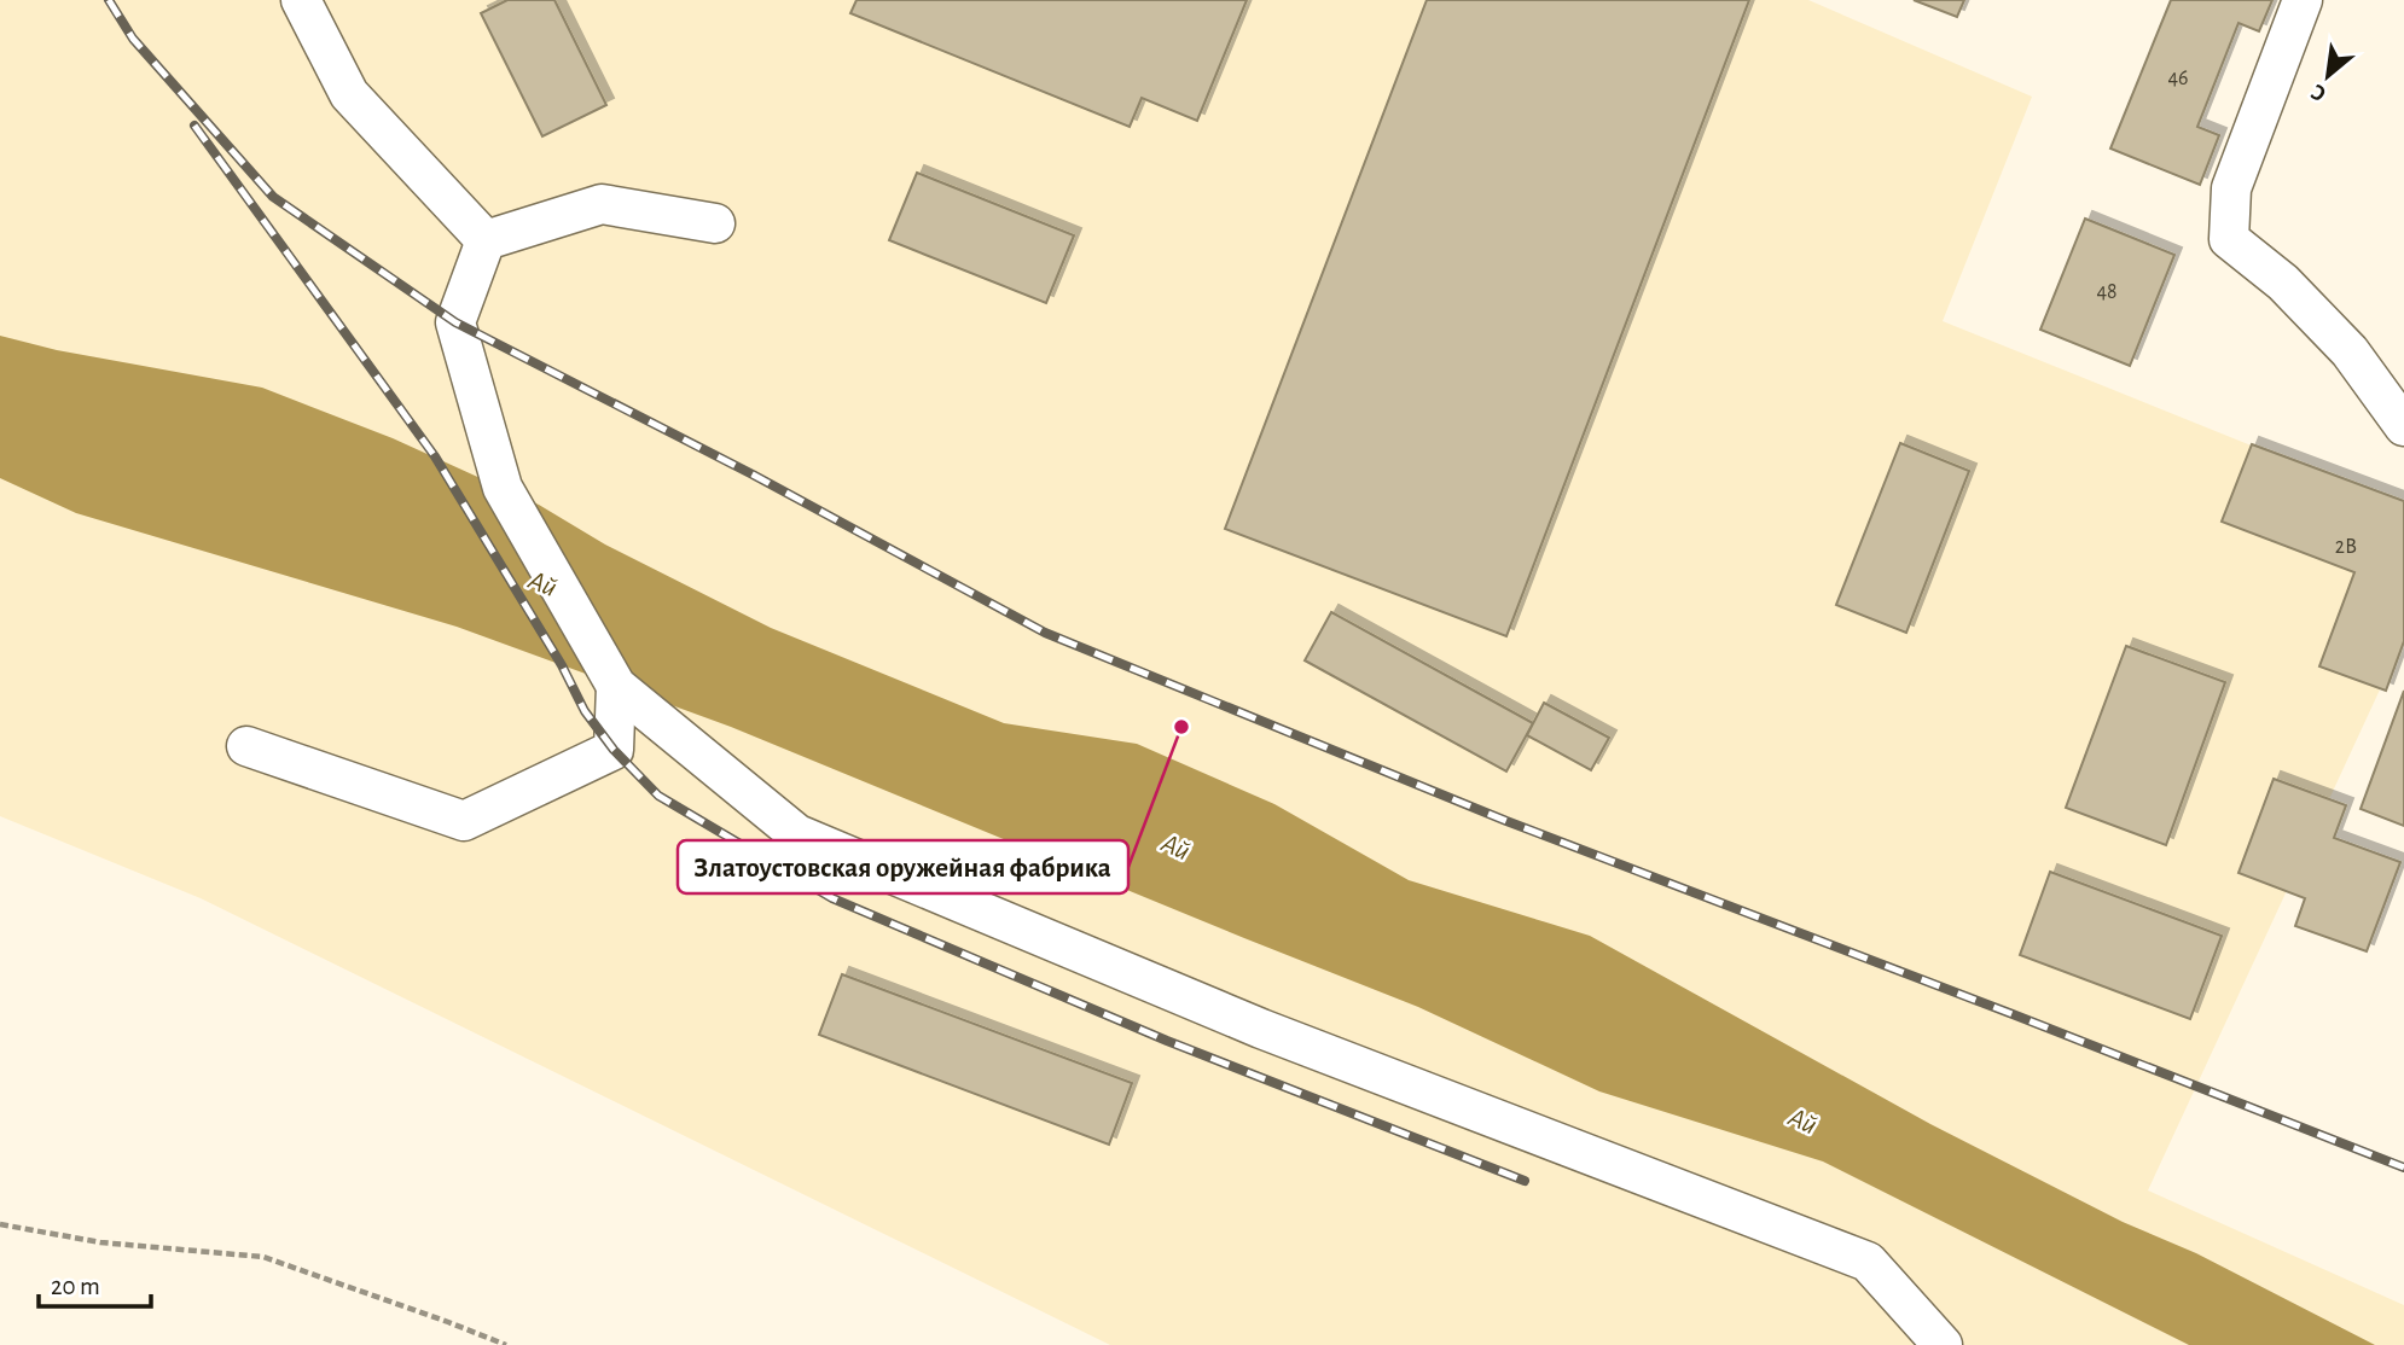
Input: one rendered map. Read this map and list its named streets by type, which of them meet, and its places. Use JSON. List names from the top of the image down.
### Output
{
  "water": ["Ай"],
  "places": ["Златоустовская оружейная фабрика"],
  "house_numbers": ["46", "48", "2В"],
  "scale_bar": "20 m",
  "north": "bottom left"
}
